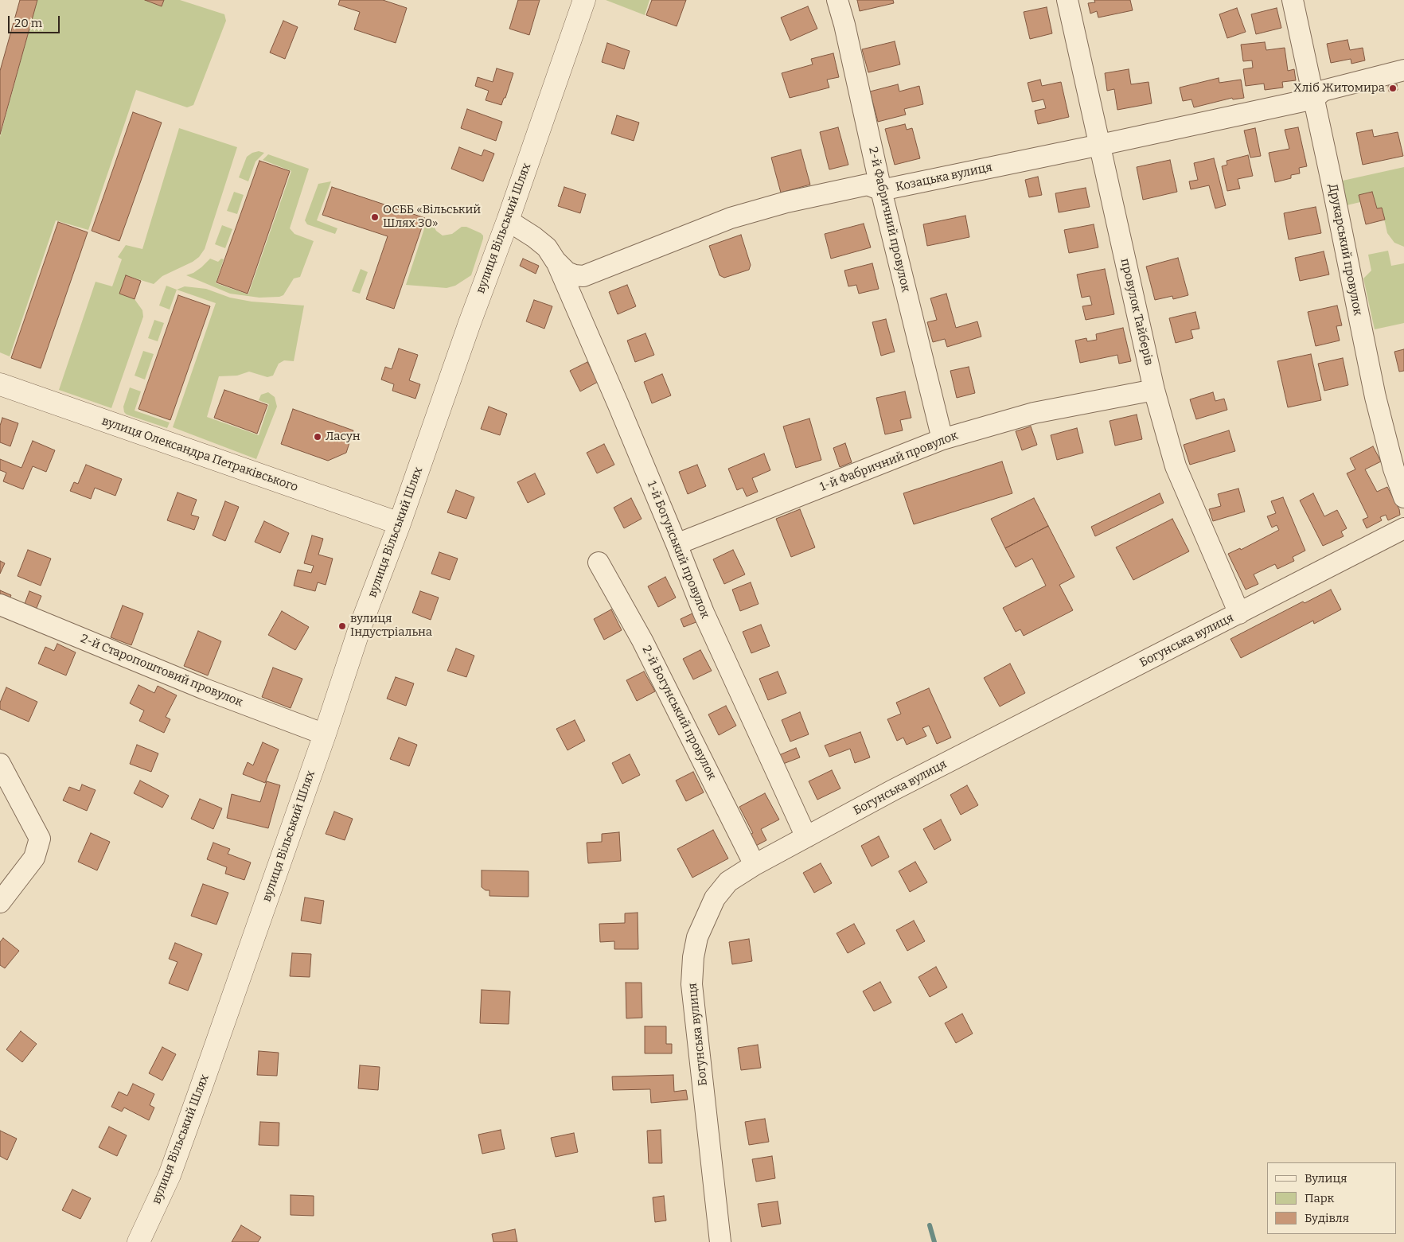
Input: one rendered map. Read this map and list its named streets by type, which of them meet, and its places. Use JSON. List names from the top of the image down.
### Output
{
  "streets": {
    "street": [
      "Козацька вулиця",
      "2-й Фабричний провулок",
      "вулиця Вільський Шлях",
      "Друкарський провулок",
      "провулок Тайберів",
      "вулиця Олександра Петраківського",
      "1-й Фабричний провулок",
      "1-й Богунський провулок",
      "Богунська вулиця",
      "2-й Старопоштовий провулок",
      "2-й Богунський провулок"
    ]
  },
  "crossings": [
    ["Козацька вулиця", "2-й Фабричний провулок"],
    ["Козацька вулиця", "вулиця Вільський Шлях"],
    ["Козацька вулиця", "Друкарський провулок"],
    ["Козацька вулиця", "провулок Тайберів"],
    ["Козацька вулиця", "1-й Богунський провулок"],
    ["2-й Фабричний провулок", "1-й Фабричний провулок"],
    ["вулиця Вільський Шлях", "вулиця Олександра Петраківського"],
    ["вулиця Вільський Шлях", "2-й Старопоштовий провулок"],
    ["провулок Тайберів", "1-й Фабричний провулок"],
    ["провулок Тайберів", "Богунська вулиця"],
    ["1-й Фабричний провулок", "1-й Богунський провулок"],
    ["1-й Богунський провулок", "Богунська вулиця"],
    ["Богунська вулиця", "2-й Богунський провулок"]
  ],
  "places": [
    "Хліб Житомира",
    "ОСББ «Вільський Шлях 30»",
    "Ласун",
    "вулиця Індустріальна"
  ],
  "legend": ["Вулиця", "Парк", "Будівля"],
  "scale_bar": "20 m"
}
